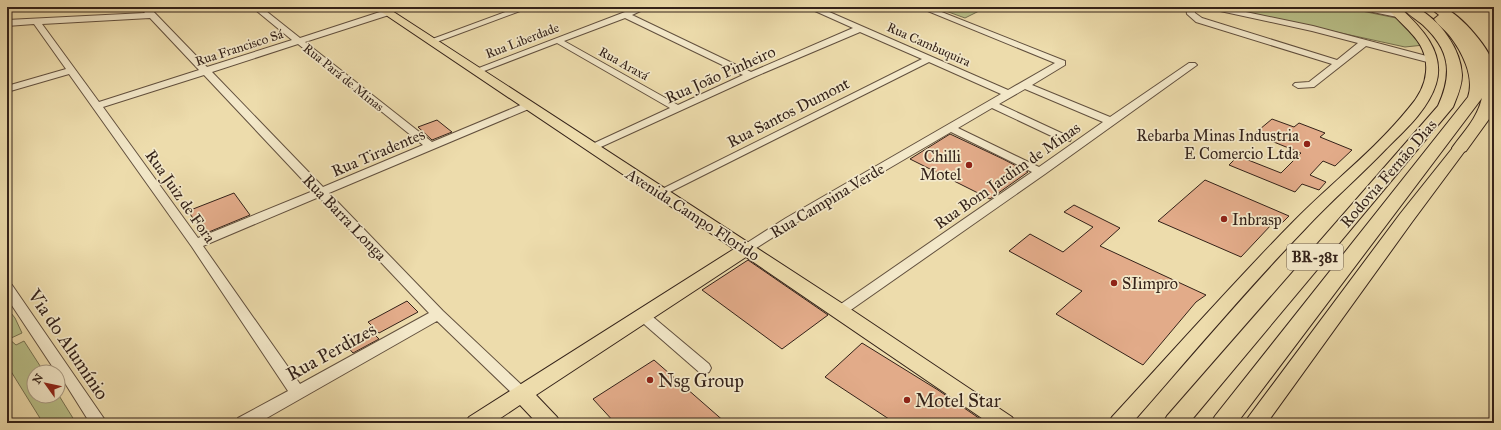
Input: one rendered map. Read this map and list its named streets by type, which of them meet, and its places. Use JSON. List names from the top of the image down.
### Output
{
  "streets": {
    "highway": ["Rodovia Fernão Dias", "BR-381"],
    "main road": ["Rua Campina Verde", "Avenida Campo Florido", "Rua Barra Longa"],
    "street": [
      "Rua Liberdade",
      "Rua Cambuquira",
      "Rua Francisco Sá",
      "Rua Araxá",
      "Rua João Pinheiro",
      "Rua Pará de Minas",
      "Rua Santos Dumont",
      "Rua Tiradentes",
      "Rua Bom Jardim de Minas",
      "Rua Juiz de Fora",
      "Via do Alumínio",
      "Rua Perdizes"
    ]
  },
  "crossings": [
    ["Rua Liberdade", "Rua Araxá"],
    ["Rua Liberdade", "Avenida Campo Florido"],
    ["Rua Cambuquira", "Rua João Pinheiro"],
    ["Rua Cambuquira", "Rua Santos Dumont"],
    ["Rua Cambuquira", "Rua Campina Verde"],
    ["Rua Francisco Sá", "Rua Pará de Minas"],
    ["Rua Francisco Sá", "Rua Juiz de Fora"],
    ["Rua Francisco Sá", "Avenida Campo Florido"],
    ["Rua Francisco Sá", "Rua Barra Longa"],
    ["Rua Araxá", "Rua João Pinheiro"],
    ["Rua João Pinheiro", "Avenida Campo Florido"],
    ["Rua Pará de Minas", "Rua Tiradentes"],
    ["Rua Santos Dumont", "Avenida Campo Florido"],
    ["Rua Tiradentes", "Rua Juiz de Fora"],
    ["Rua Tiradentes", "Avenida Campo Florido"],
    ["Rua Tiradentes", "Rua Barra Longa"],
    ["Rodovia Fernão Dias", "BR-381"],
    ["Rua Bom Jardim de Minas", "Avenida Campo Florido"],
    ["Rua Juiz de Fora", "Rua Perdizes"],
    ["Rua Campina Verde", "Avenida Campo Florido"],
    ["Rua Campina Verde", "Rua Barra Longa"],
    ["Rua Barra Longa", "Rua Perdizes"]
  ],
  "places": [
    "Rebarba Minas Industria E Comercio Ltda",
    "Chilli Motel",
    "Inbrasp",
    "SIimpro",
    "Nsg Group",
    "Motel Star"
  ],
  "north": "top left"
}
